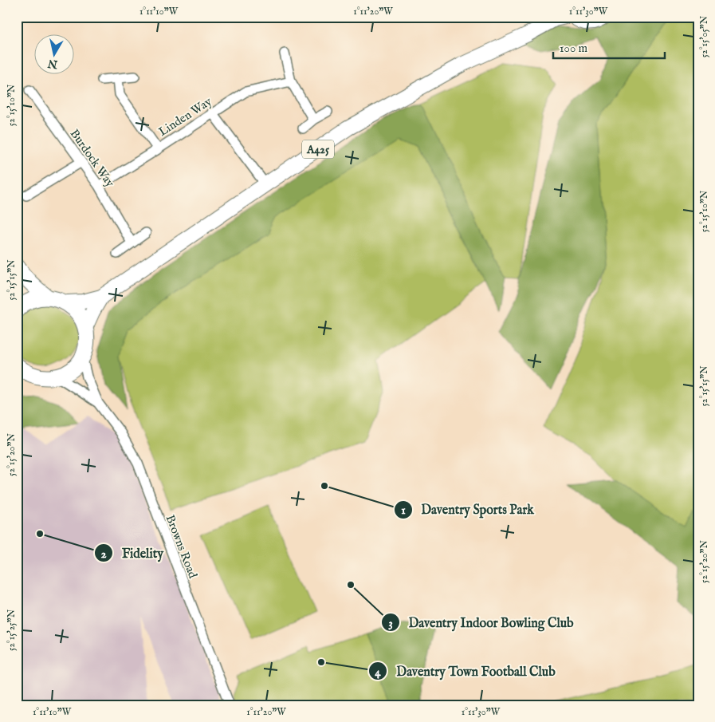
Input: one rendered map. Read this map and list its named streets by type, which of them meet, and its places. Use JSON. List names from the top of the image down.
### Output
{
  "streets": {
    "main road": ["A425"],
    "street": ["Linden Way", "Burdock Way", "Browns Road"]
  },
  "crossings": [
    ["Linden Way", "Burdock Way"]
  ],
  "places": [
    "Daventry Sports Park",
    "Fidelity",
    "Daventry Indoor Bowling Club",
    "Daventry Town Football Club"
  ],
  "scale_bar": "100 m",
  "north": "bottom",
  "coordinates": [
    "1°11'10\"W",
    "1°11'20\"W",
    "1°11'30\"W",
    "52°15'05\"N",
    "52°15'10\"N",
    "52°15'15\"N",
    "52°15'20\"N",
    "52°15'25\"N"
  ]
}
